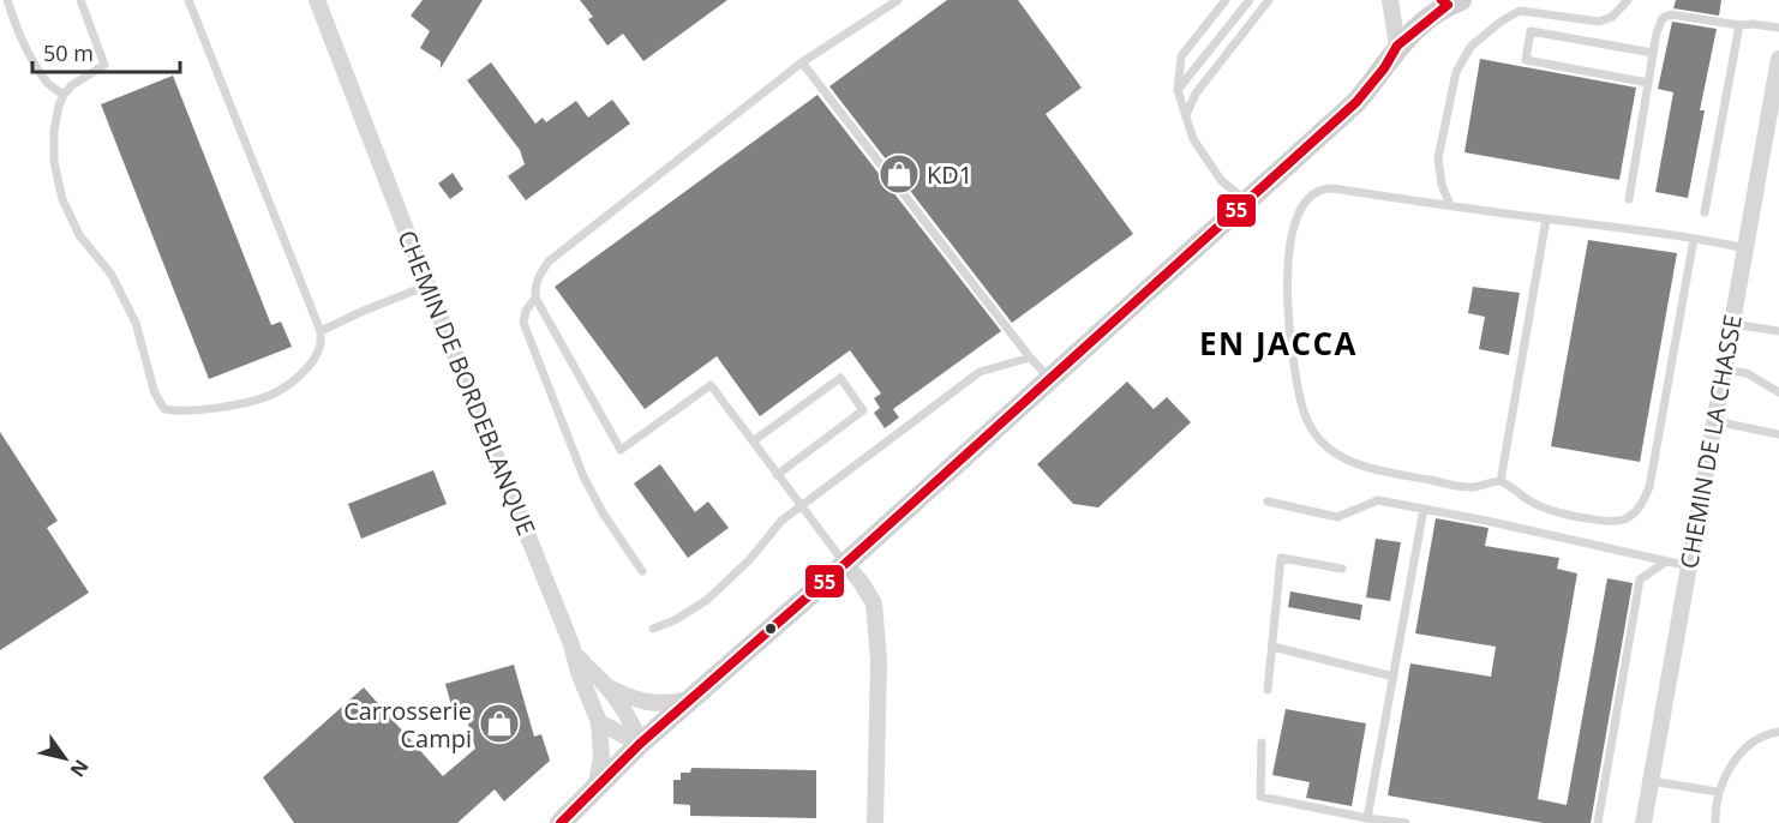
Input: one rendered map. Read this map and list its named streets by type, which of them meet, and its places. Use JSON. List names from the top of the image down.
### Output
{
  "streets": {
    "street": ["CHEMIN DE BORDEBLANQUE", "CHEMIN DE LA CHASSE"]
  },
  "districts": ["EN JACCA"],
  "places": {
    "shop": ["KD1", "Carrosserie Campi"]
  },
  "lines": ["transit line 55"],
  "scale_bar": "50 m",
  "north": "bottom right"
}
